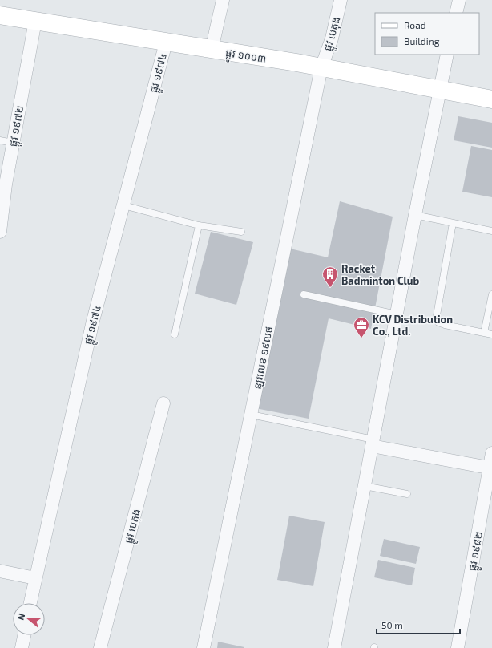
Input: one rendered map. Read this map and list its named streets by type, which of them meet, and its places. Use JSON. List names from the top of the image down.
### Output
{
  "streets": {
    "street": [
      "ផ្លូវ បេតុង",
      "ផ្លូវ ១០០៣",
      "ផ្លូវ ១៩៧៤",
      "ផ្លូវ ១៩៧២",
      "ន្ឡរលេខ ១៩លថ",
      "ផ្លូវ ១៩៨២"
    ]
  },
  "crossings": [
    ["ផ្លូវ បេតុង", "ផ្លូវ ១០០៣"],
    ["ផ្លូវ បេតុង", "ន្ឡរលេខ ១៩លថ"],
    ["ផ្លូវ ១០០៣", "ផ្លូវ ១៩៧៤"],
    ["ផ្លូវ ១០០៣", "ផ្លូវ ១៩៧២"],
    ["ផ្លូវ ១០០៣", "ន្ឡរលេខ ១៩លថ"]
  ],
  "places": {
    "building": ["Racket Badminton Club"],
    "office": ["KCV Distribution Co., Ltd."]
  },
  "legend": ["Road", "Building"],
  "scale_bar": "50 m",
  "north": "left"
}
